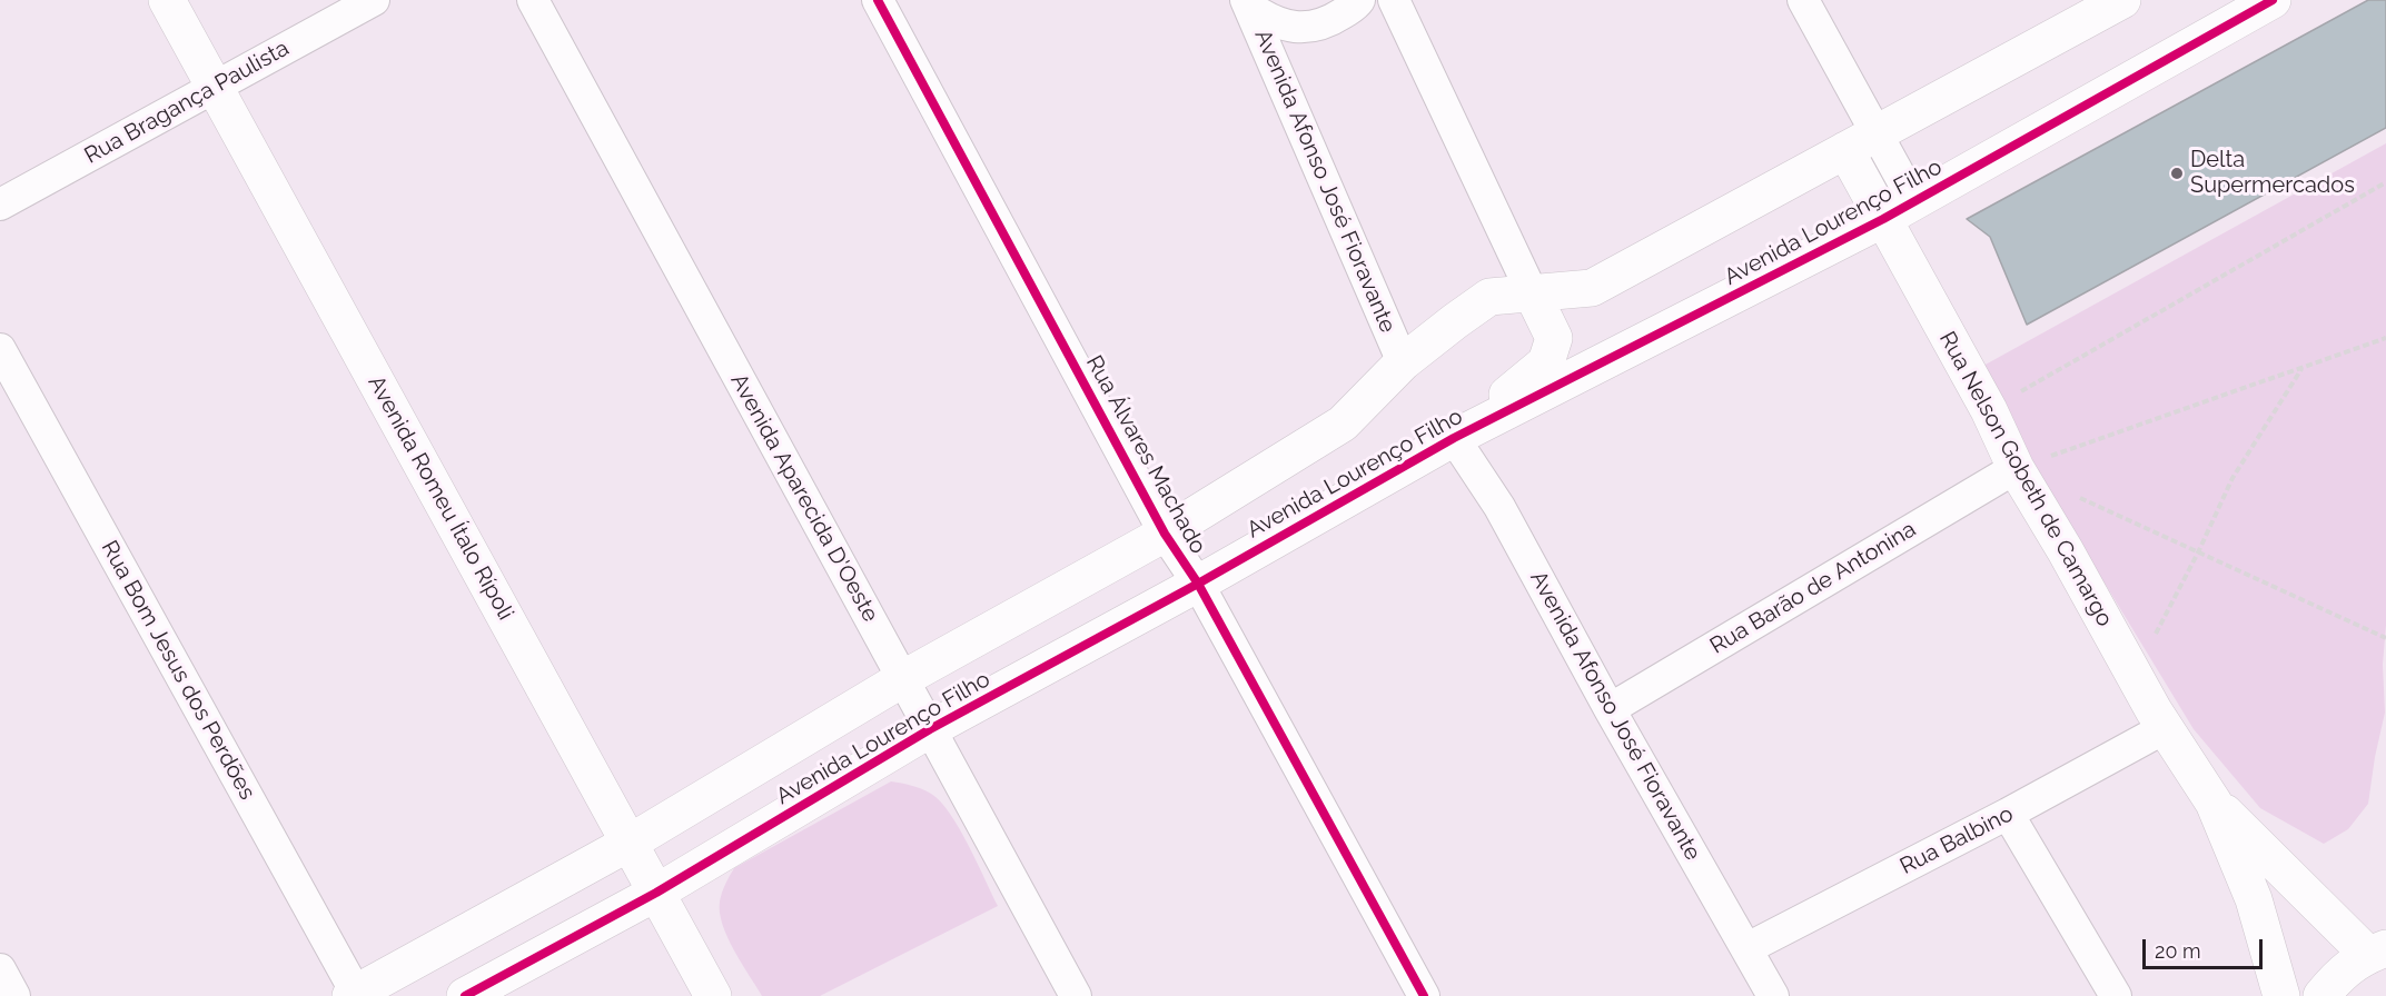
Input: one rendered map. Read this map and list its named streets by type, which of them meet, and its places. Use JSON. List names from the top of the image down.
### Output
{
  "streets": {
    "street": [
      "Rua Bragança Paulista",
      "Avenida Afonso José Fioravante",
      "Avenida Lourenço Filho",
      "Rua Álvares Machado",
      "Rua Nelson Gobeth de Camargo",
      "Avenida Romeu Ítalo Rípoli",
      "Avenida Aparecida D'Oeste",
      "Rua Barão de Antonina",
      "Rua Bom Jesus dos Perdões",
      "Rua Balbino"
    ]
  },
  "crossings": [
    ["Rua Bragança Paulista", "Avenida Romeu Ítalo Rípoli"],
    ["Avenida Afonso José Fioravante", "Avenida Lourenço Filho"],
    ["Avenida Afonso José Fioravante", "Rua Barão de Antonina"],
    ["Avenida Afonso José Fioravante", "Rua Balbino"],
    ["Avenida Lourenço Filho", "Rua Álvares Machado"],
    ["Avenida Lourenço Filho", "Rua Nelson Gobeth de Camargo"],
    ["Avenida Lourenço Filho", "Avenida Romeu Ítalo Rípoli"],
    ["Avenida Lourenço Filho", "Avenida Aparecida D'Oeste"],
    ["Avenida Lourenço Filho", "Rua Bom Jesus dos Perdões"],
    ["Rua Nelson Gobeth de Camargo", "Rua Barão de Antonina"],
    ["Rua Nelson Gobeth de Camargo", "Rua Balbino"]
  ],
  "places": ["Delta Supermercados"],
  "scale_bar": "20 m"
}
